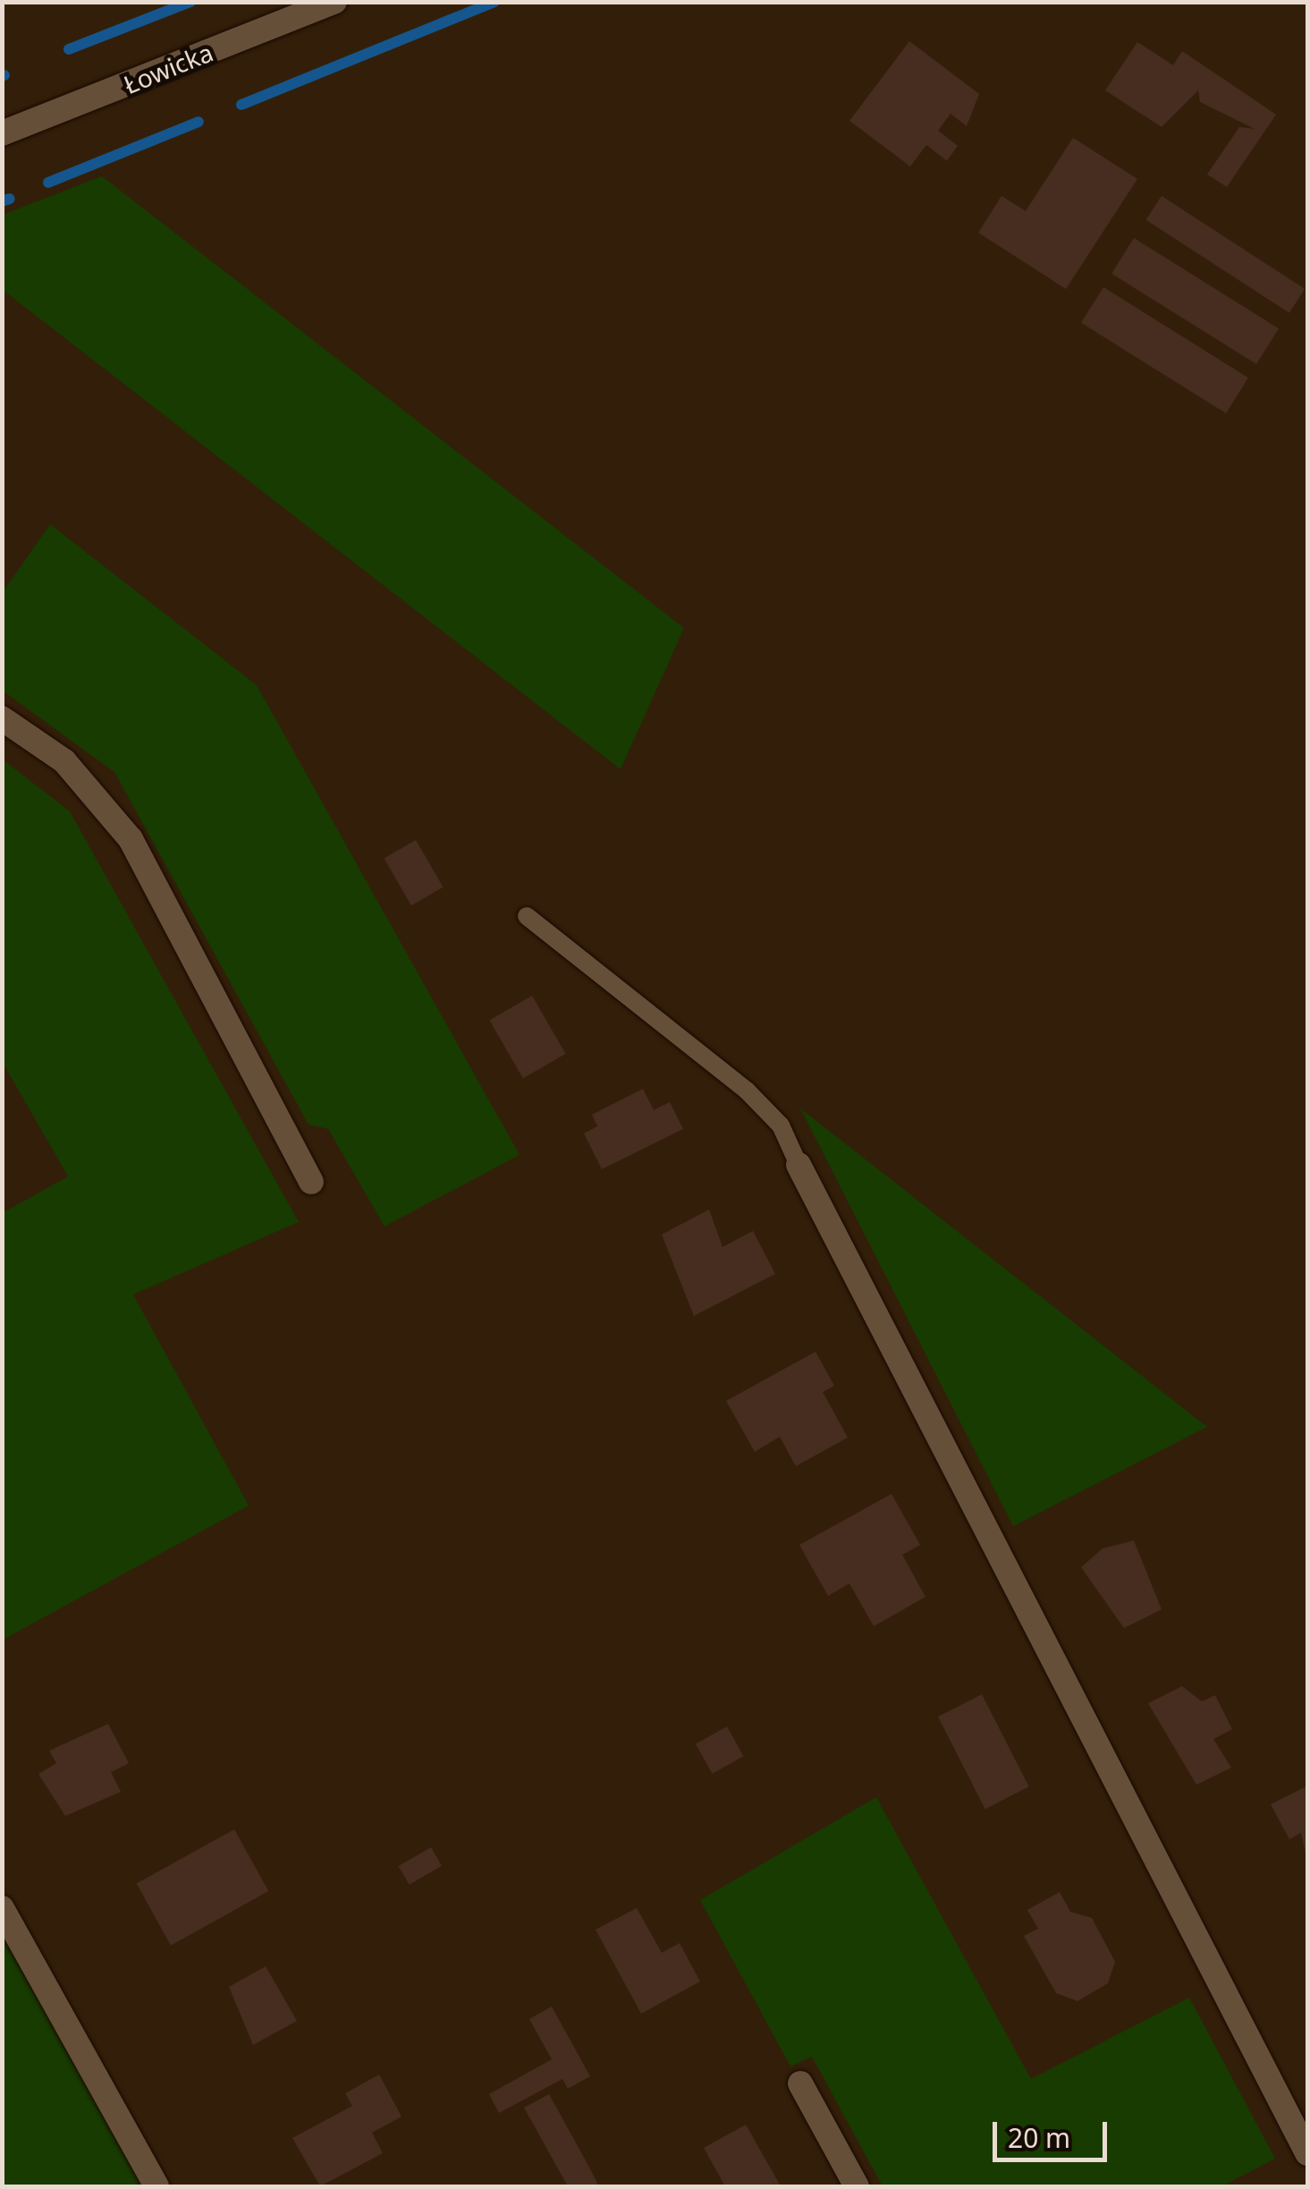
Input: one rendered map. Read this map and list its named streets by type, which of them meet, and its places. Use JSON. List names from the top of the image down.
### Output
{
  "streets": {
    "street": ["Łowicka"]
  },
  "scale_bar": "20 m"
}
